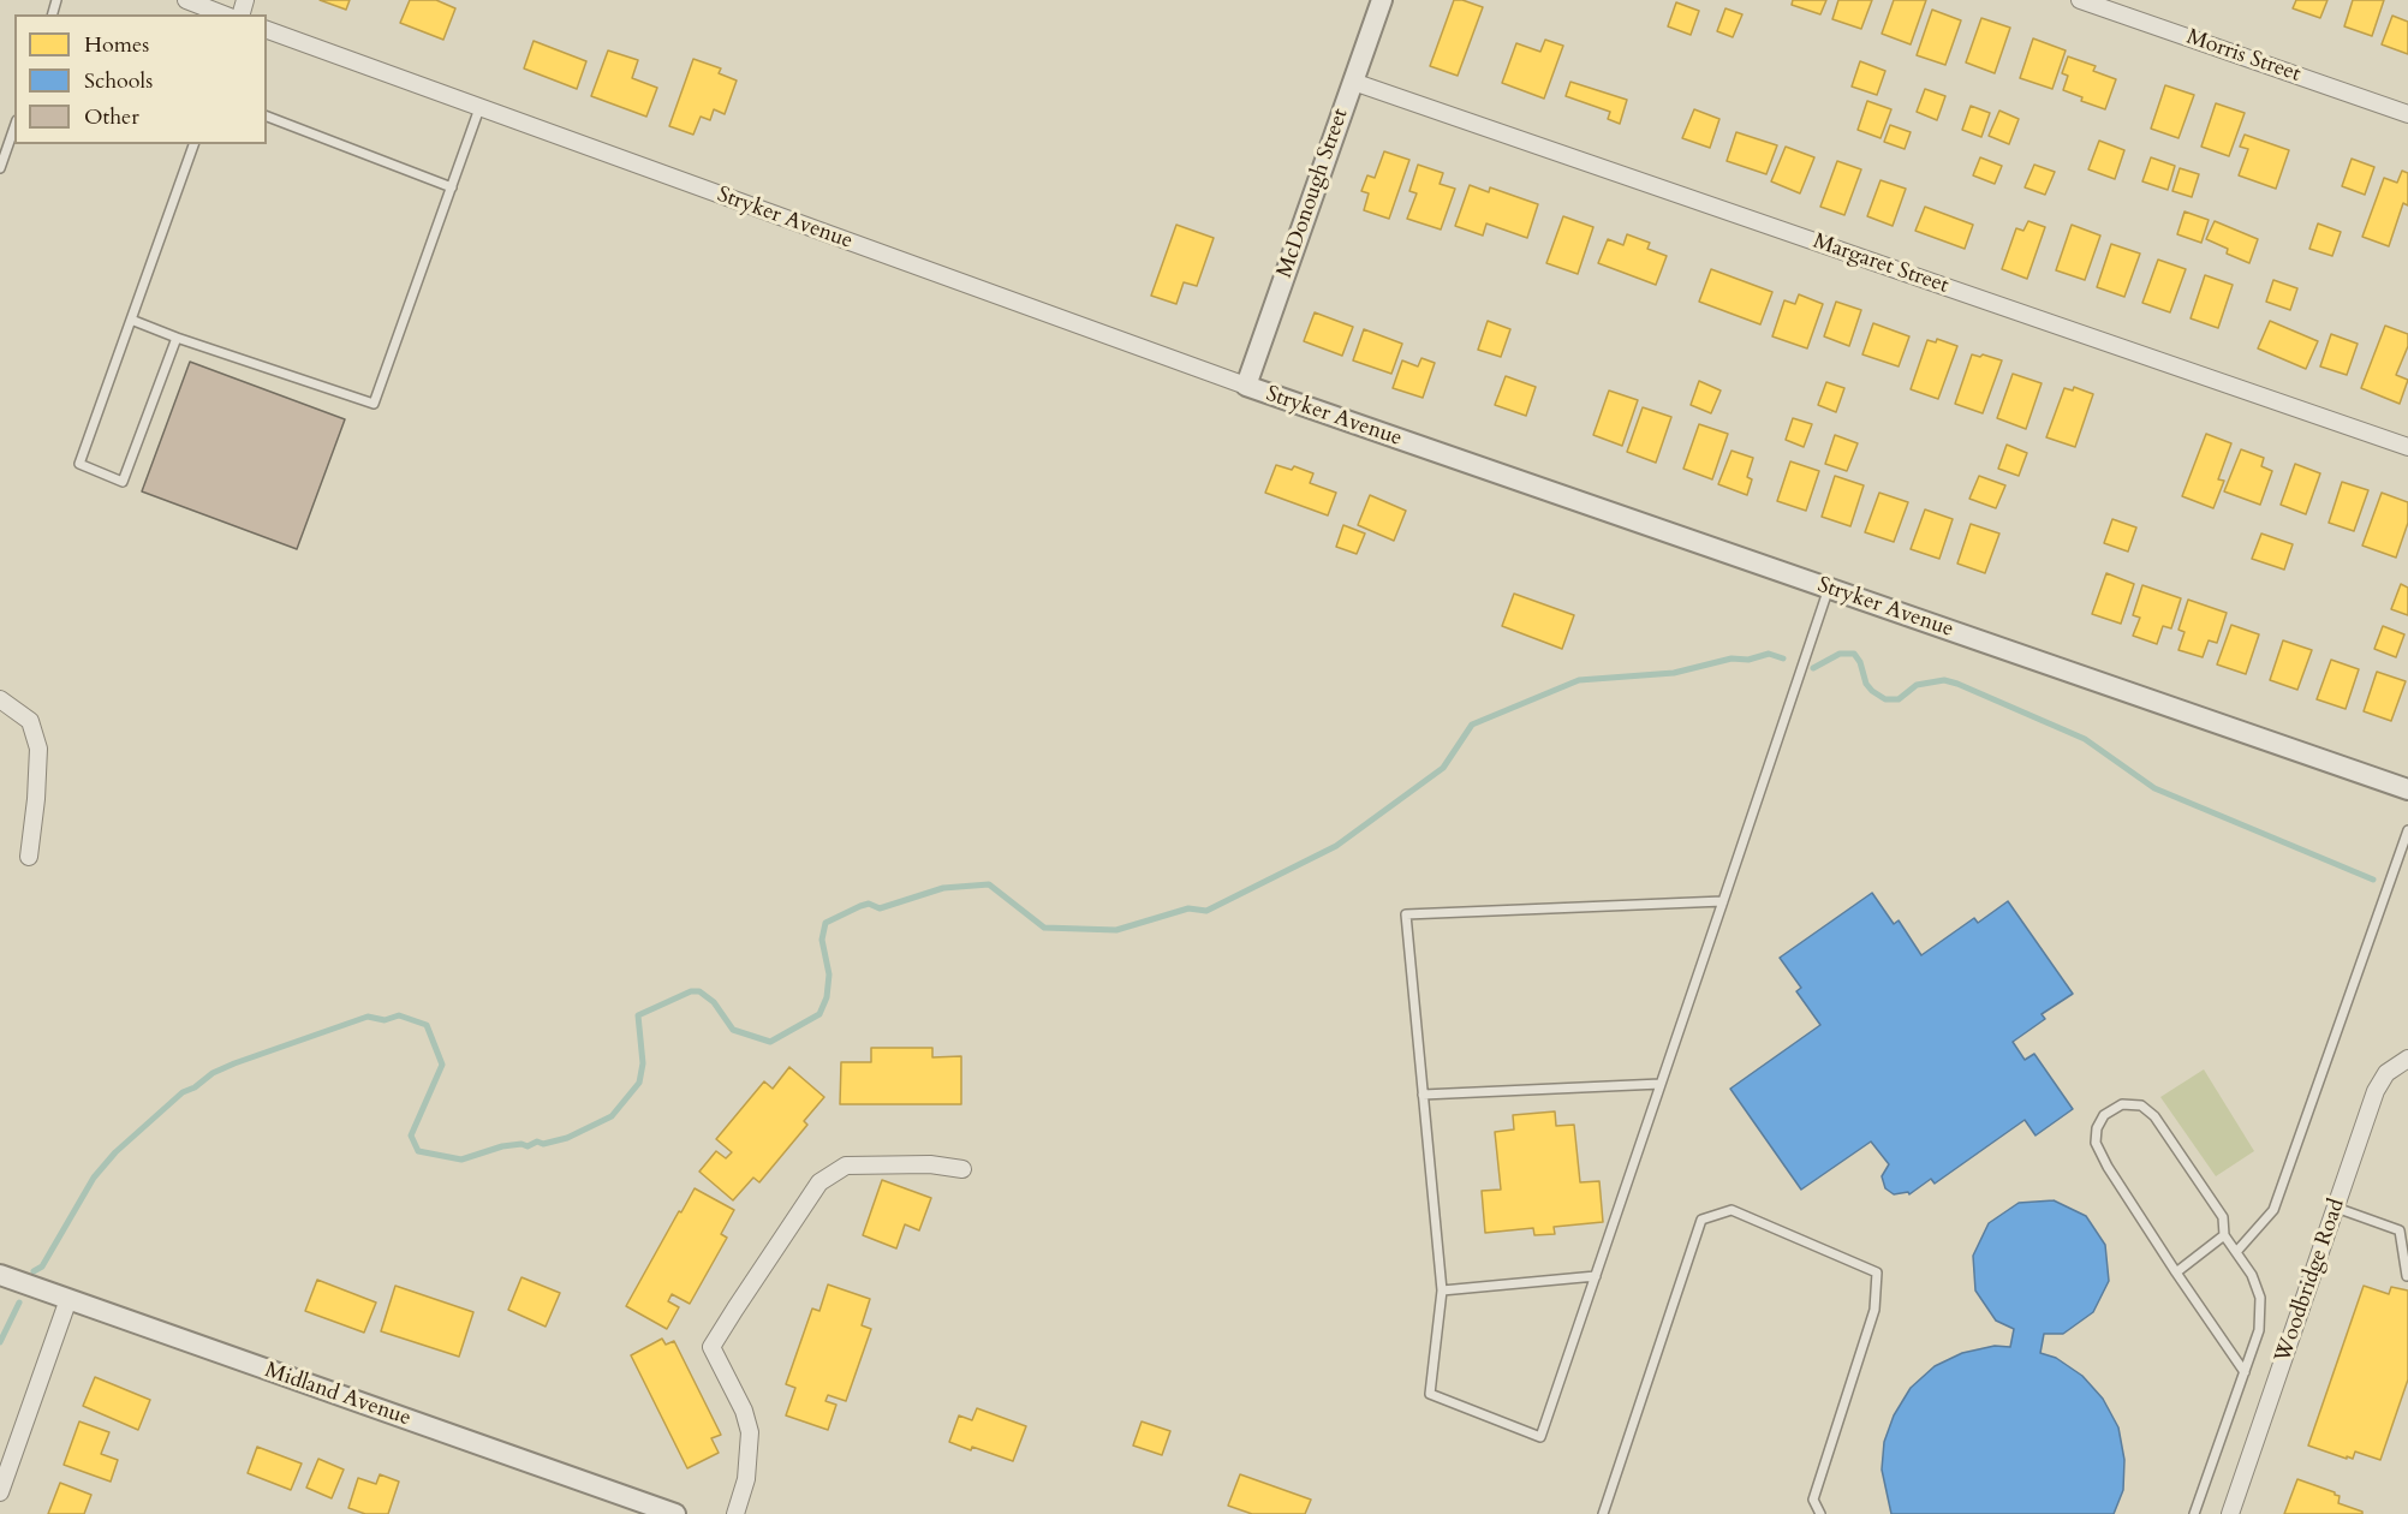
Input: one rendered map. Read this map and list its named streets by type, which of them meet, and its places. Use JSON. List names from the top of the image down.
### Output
{
  "streets": {
    "street": [
      "Morris Street",
      "McDonough Street",
      "Stryker Avenue",
      "Margaret Street",
      "Woodbridge Road",
      "Midland Avenue"
    ]
  },
  "crossings": [
    ["McDonough Street", "Stryker Avenue"],
    ["McDonough Street", "Margaret Street"]
  ],
  "legend": ["Homes", "Schools", "Other"]
}
